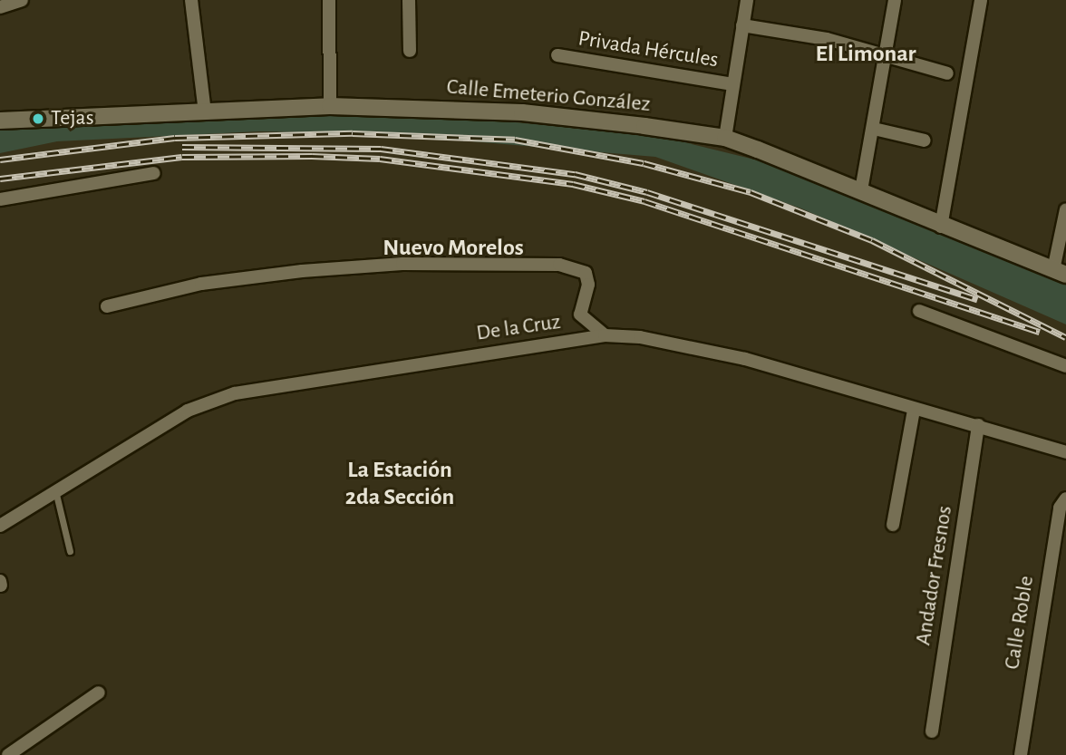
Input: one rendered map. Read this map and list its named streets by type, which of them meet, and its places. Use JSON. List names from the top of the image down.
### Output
{
  "streets": {
    "street": [
      "Privada Hércules",
      "Calle Emeterio González",
      "De la Cruz",
      "Andador Fresnos",
      "Calle Roble"
    ]
  },
  "crossings": [
    ["De la Cruz", "Andador Fresnos"]
  ],
  "districts": ["El Limonar", "Nuevo Morelos", "La Estación 2da Sección"],
  "places": ["Tejas"]
}
